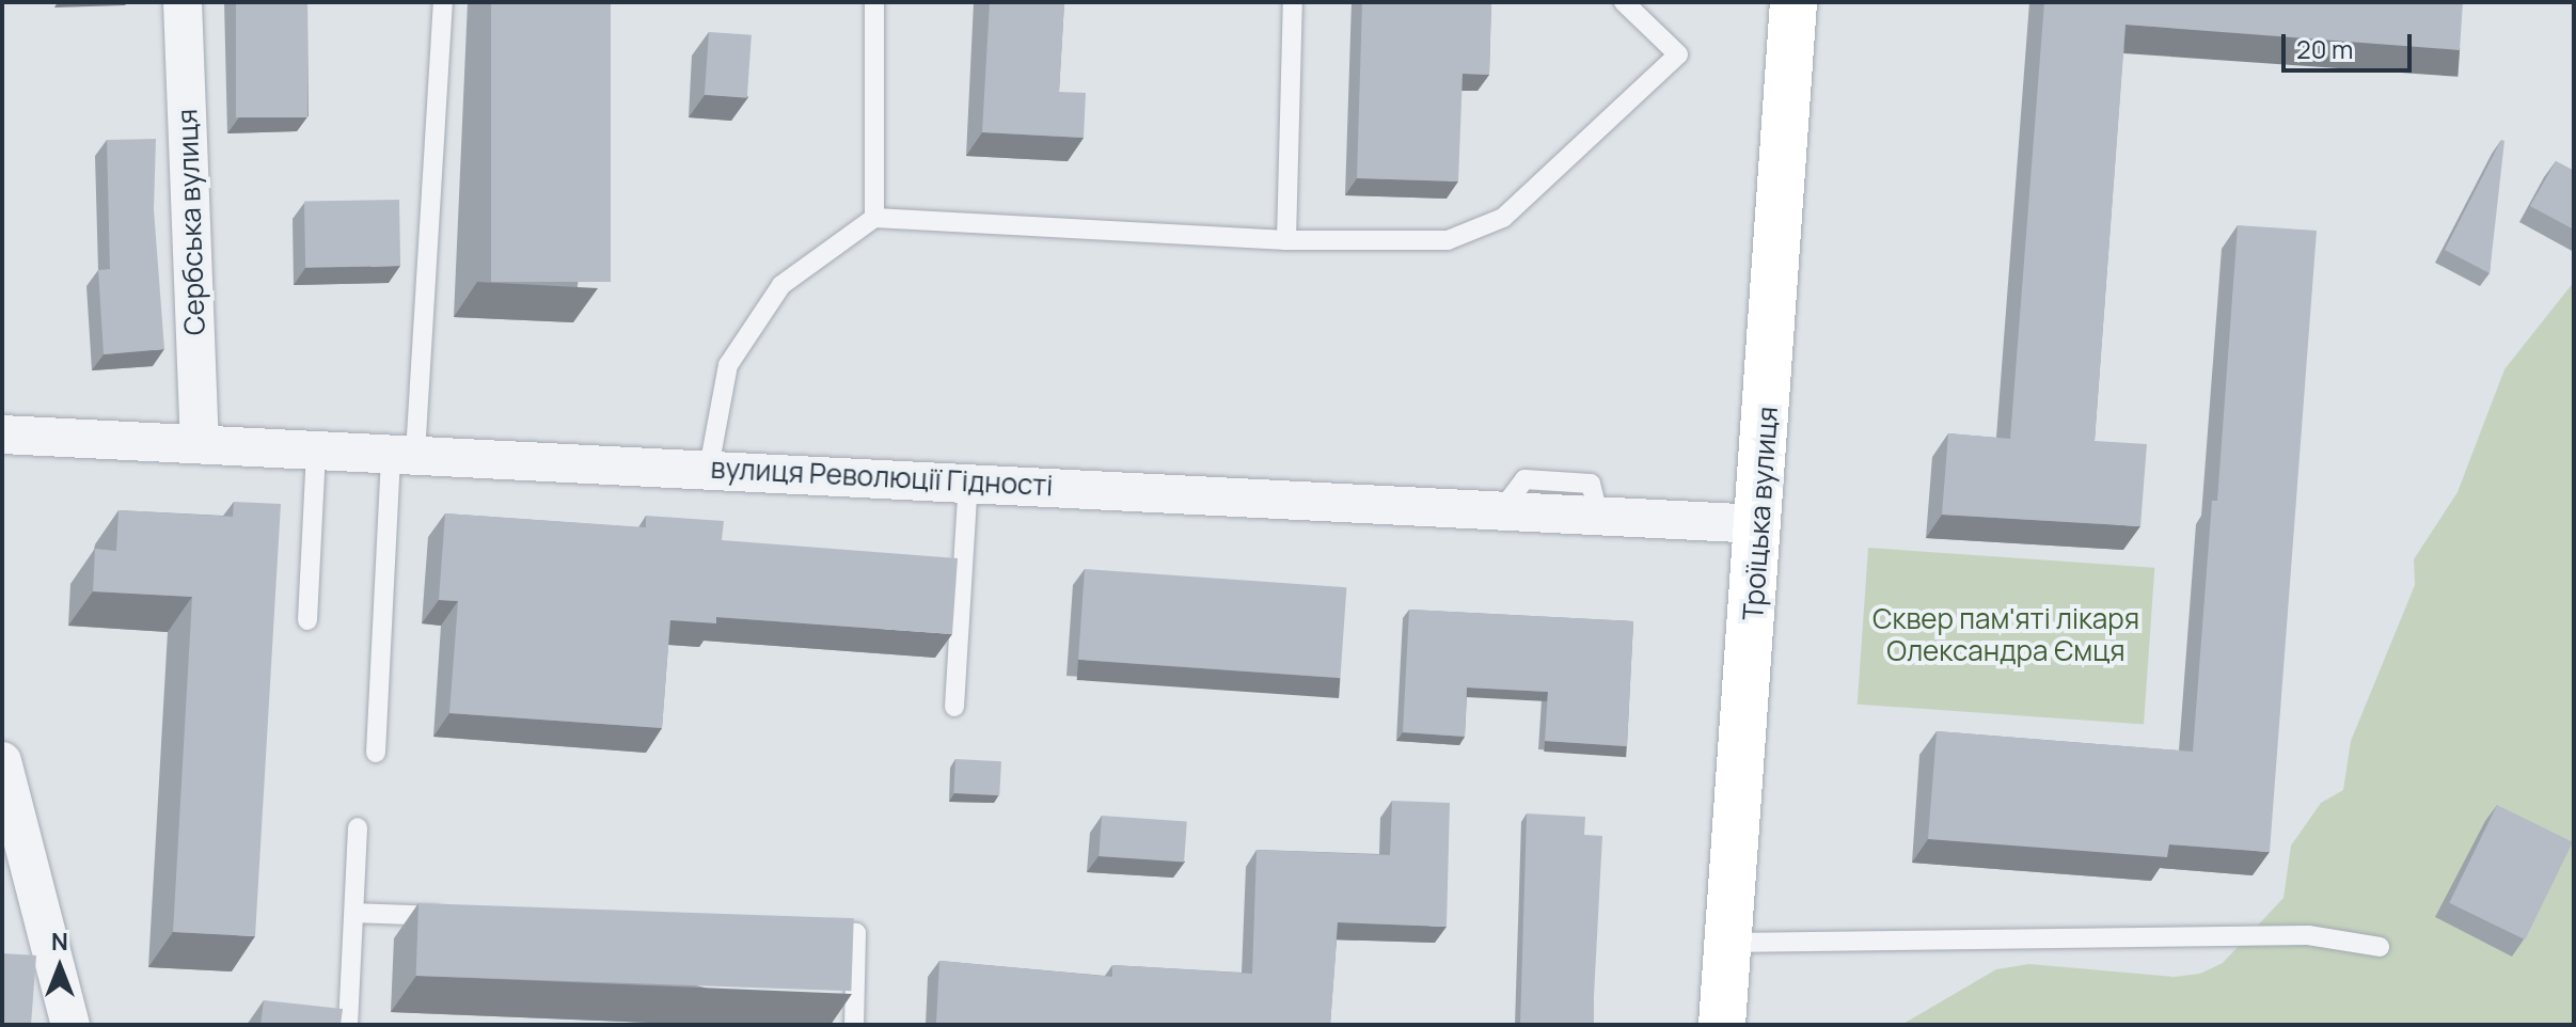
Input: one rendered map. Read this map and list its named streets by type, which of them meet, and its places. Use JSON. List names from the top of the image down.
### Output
{
  "streets": {
    "main road": ["Троїцька вулиця"],
    "street": ["Сербська вулиця", "вулиця Революції Гідності"]
  },
  "crossings": [
    ["Сербська вулиця", "вулиця Революції Гідності"],
    ["вулиця Революції Гідності", "Троїцька вулиця"]
  ],
  "parks": ["Сквер пам'яті лікаря Олександра Ємця"],
  "scale_bar": "20 m",
  "north": "top"
}
